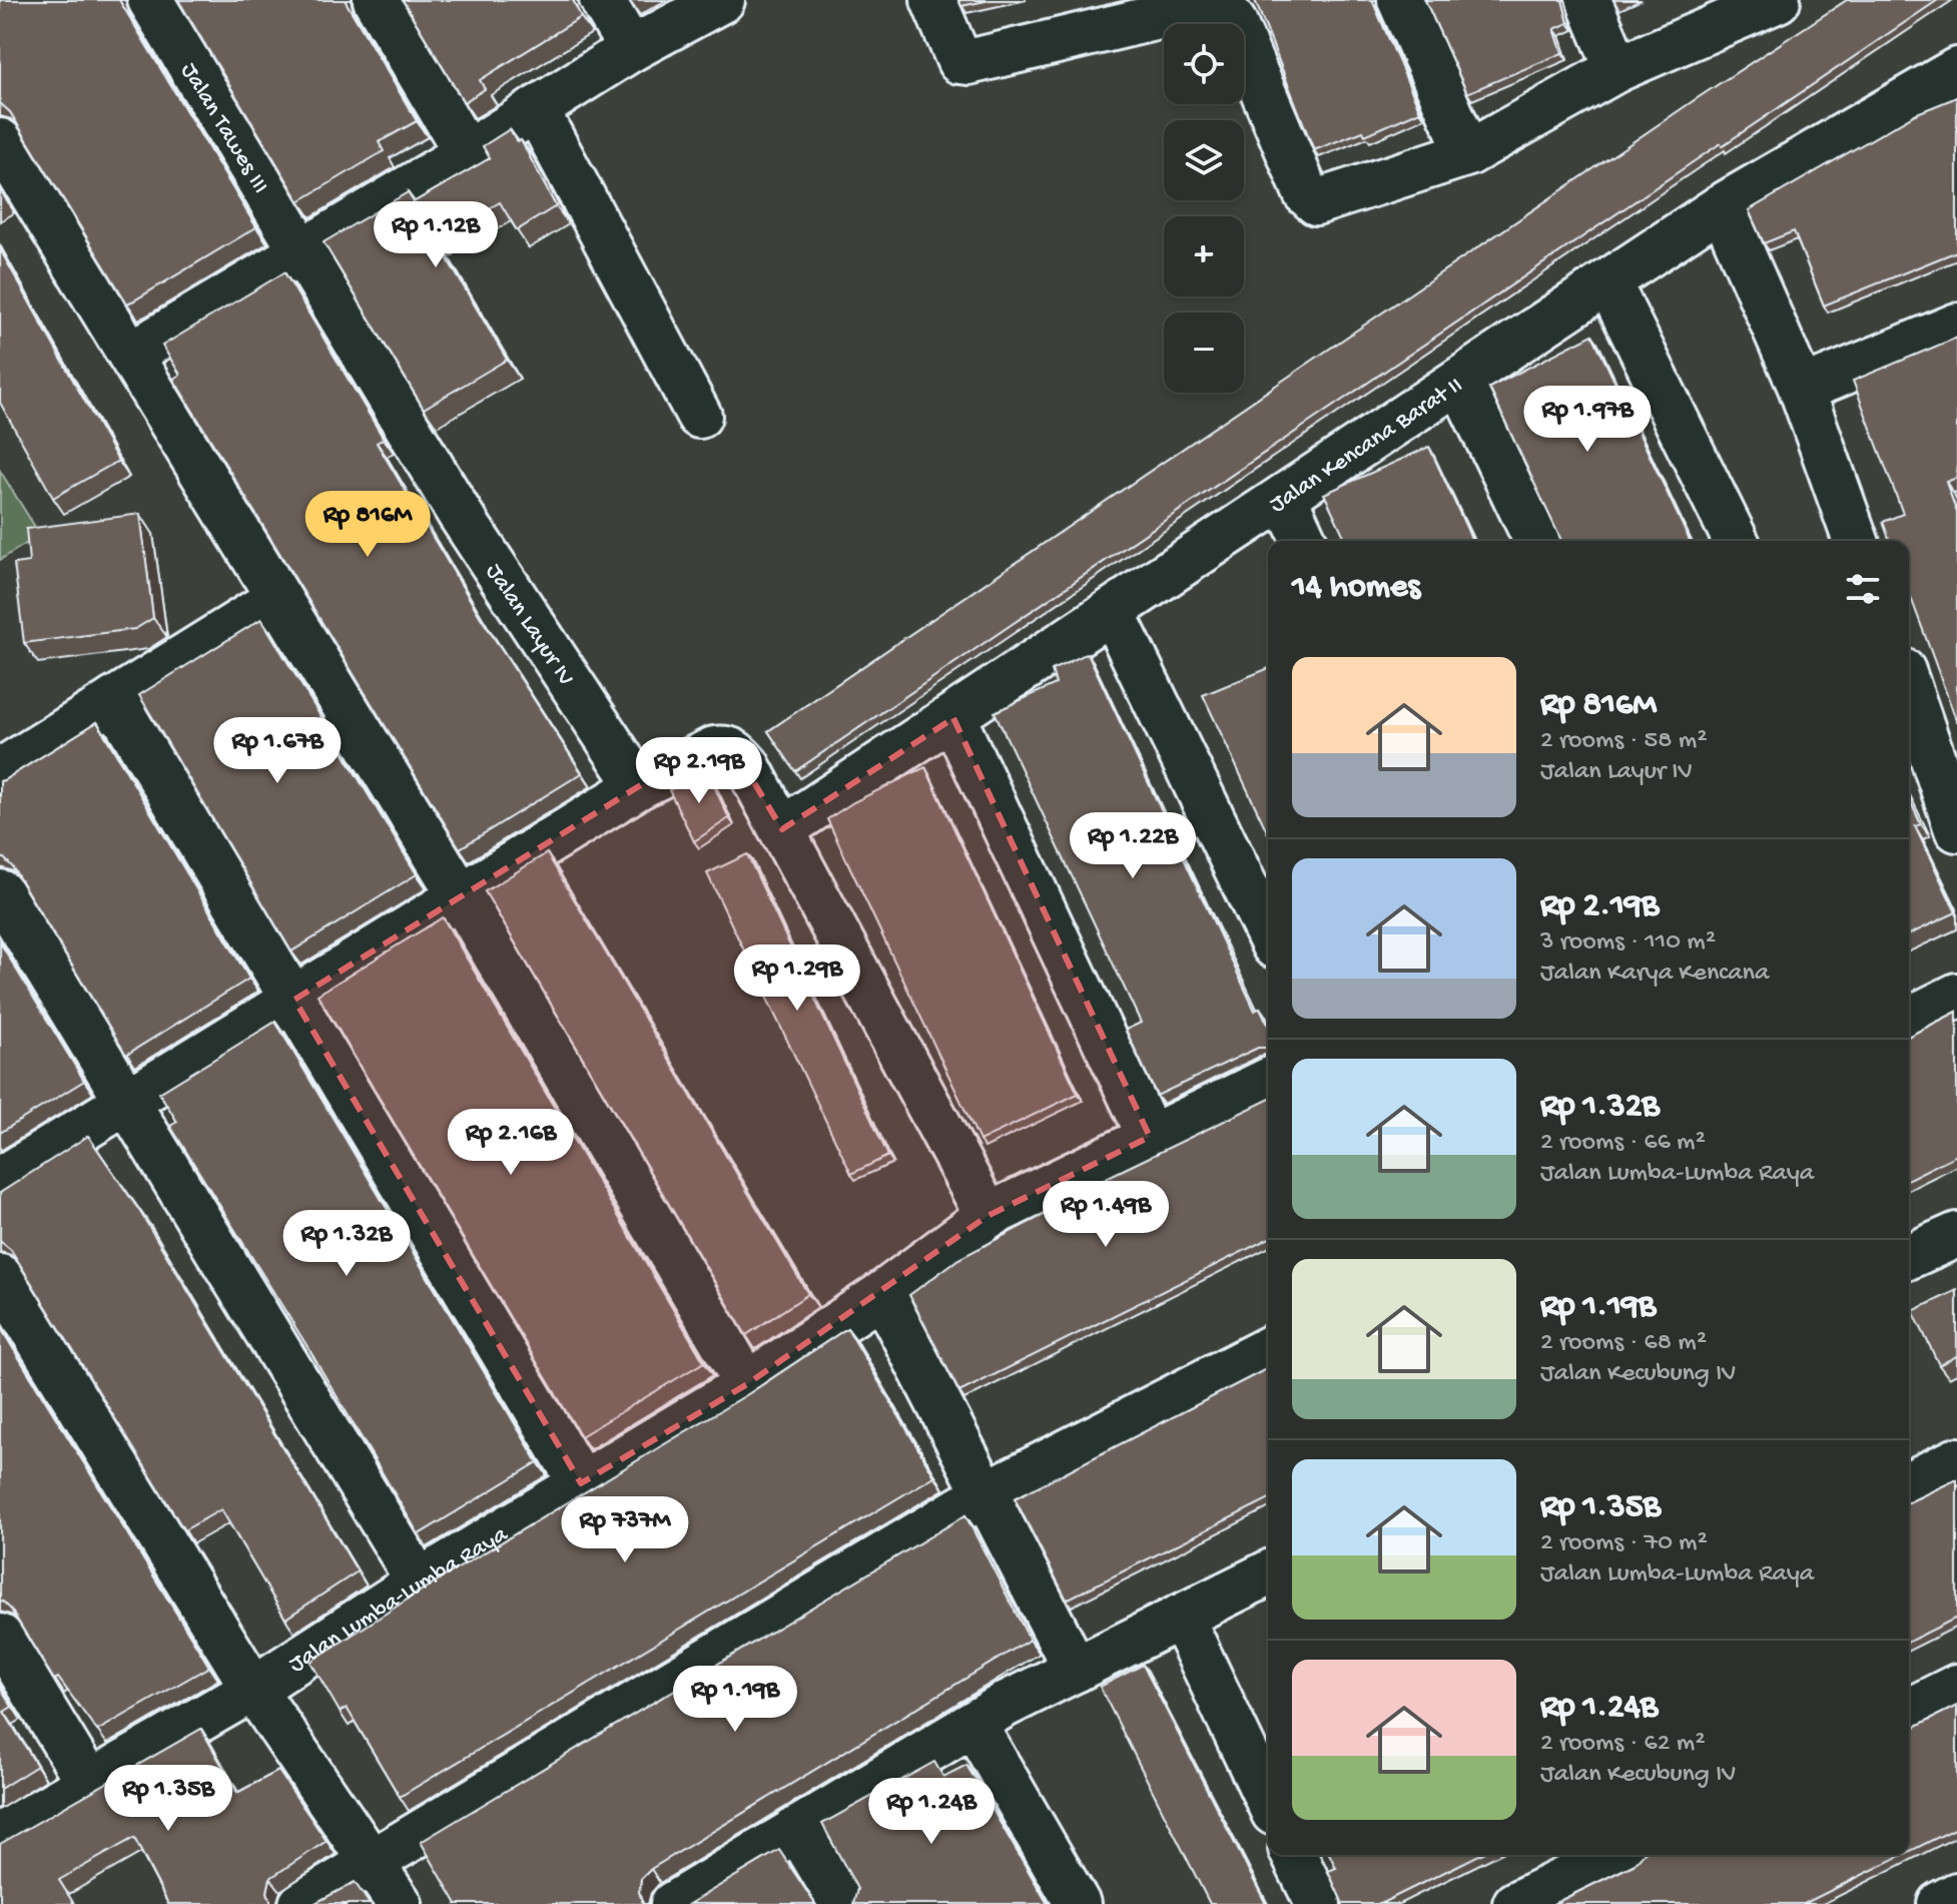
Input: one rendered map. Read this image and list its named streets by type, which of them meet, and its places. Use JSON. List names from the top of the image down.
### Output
{
  "streets": {
    "street": [
      "Jalan Tawes III",
      "Jalan Kencana Barat II",
      "Jalan Layur IV",
      "Jalan Lumba-Lumba Raya"
    ]
  },
  "crossings": [
    ["Jalan Tawes III", "Jalan Layur IV"]
  ],
  "page": {
    "map_buttons": ["+", "−"],
    "price": [
      "Rp 1.12B",
      "Rp 1.97B",
      "Rp 816M",
      "Rp 1.67B",
      "Rp 2.19B",
      "Rp 1.22B",
      "Rp 1.29B",
      "Rp 2.16B",
      "Rp 1.49B",
      "Rp 1.32B",
      "Rp 737M",
      "Rp 1.19B",
      "Rp 1.35B",
      "Rp 1.24B"
    ],
    "heading": "14 homes",
    "list": [
      {
        "name": "Rp 816M",
        "note": "2 rooms · 58 m² · Jalan Layur IV"
      },
      {
        "name": "Rp 2.19B",
        "note": "3 rooms · 110 m² · Jalan Karya Kencana"
      },
      {
        "name": "Rp 1.32B",
        "note": "2 rooms · 66 m² · Jalan Lumba-Lumba Raya"
      },
      {
        "name": "Rp 1.19B",
        "note": "2 rooms · 68 m² · Jalan Kecubung IV"
      },
      {
        "name": "Rp 1.35B",
        "note": "2 rooms · 70 m² · Jalan Lumba-Lumba Raya"
      },
      {
        "name": "Rp 1.24B",
        "note": "2 rooms · 62 m² · Jalan Kecubung IV"
      }
    ]
  }
}
